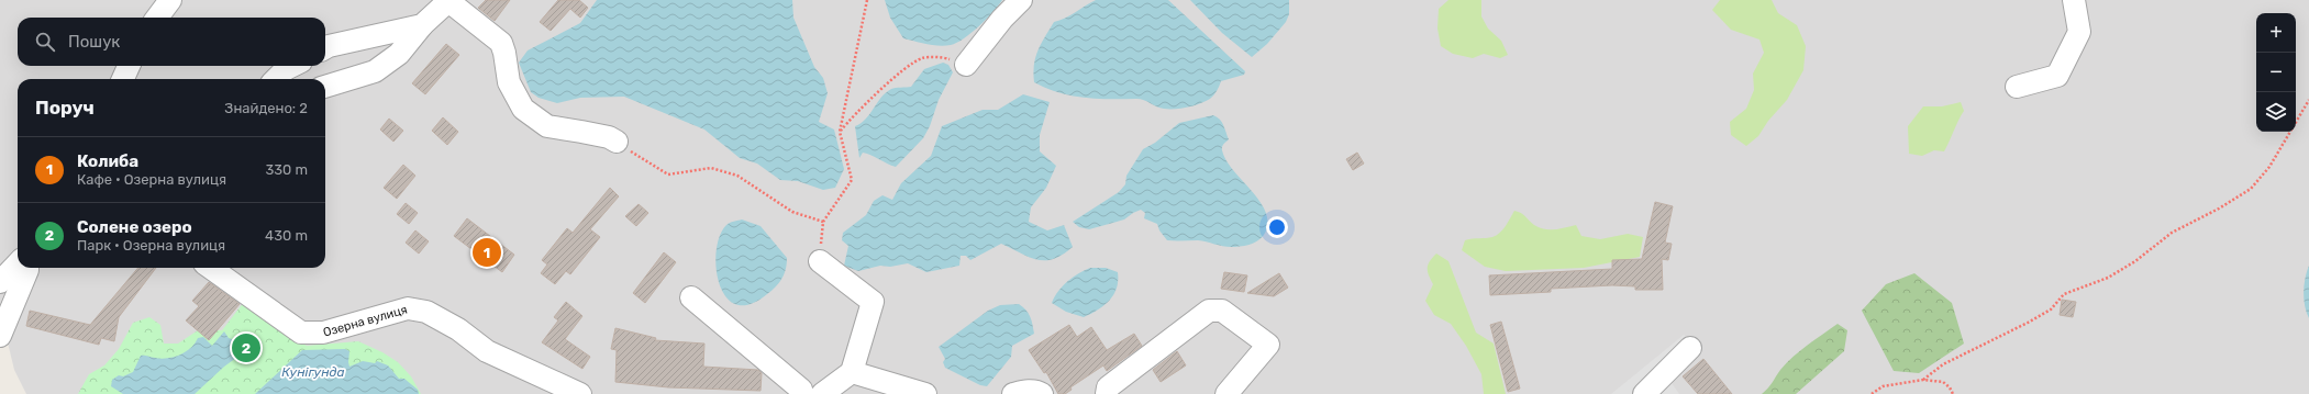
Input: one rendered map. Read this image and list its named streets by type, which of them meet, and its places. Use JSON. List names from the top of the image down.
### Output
{
  "streets": {
    "street": ["Озерна вулиця"]
  },
  "water": ["Кунігунда"],
  "page": {
    "map_buttons": ["+", "−"],
    "search": "Пошук",
    "heading": ["Поруч", "Знайдено: 2"],
    "list": [
      {
        "mark": "1",
        "name": "Колиба",
        "note": "Кафе · Озерна вулиця",
        "value": "330 m"
      },
      {
        "mark": "2",
        "name": "Солене озеро",
        "note": "Парк · Озерна вулиця",
        "value": "430 m"
      }
    ],
    "pins": ["1", "2"]
  }
}
